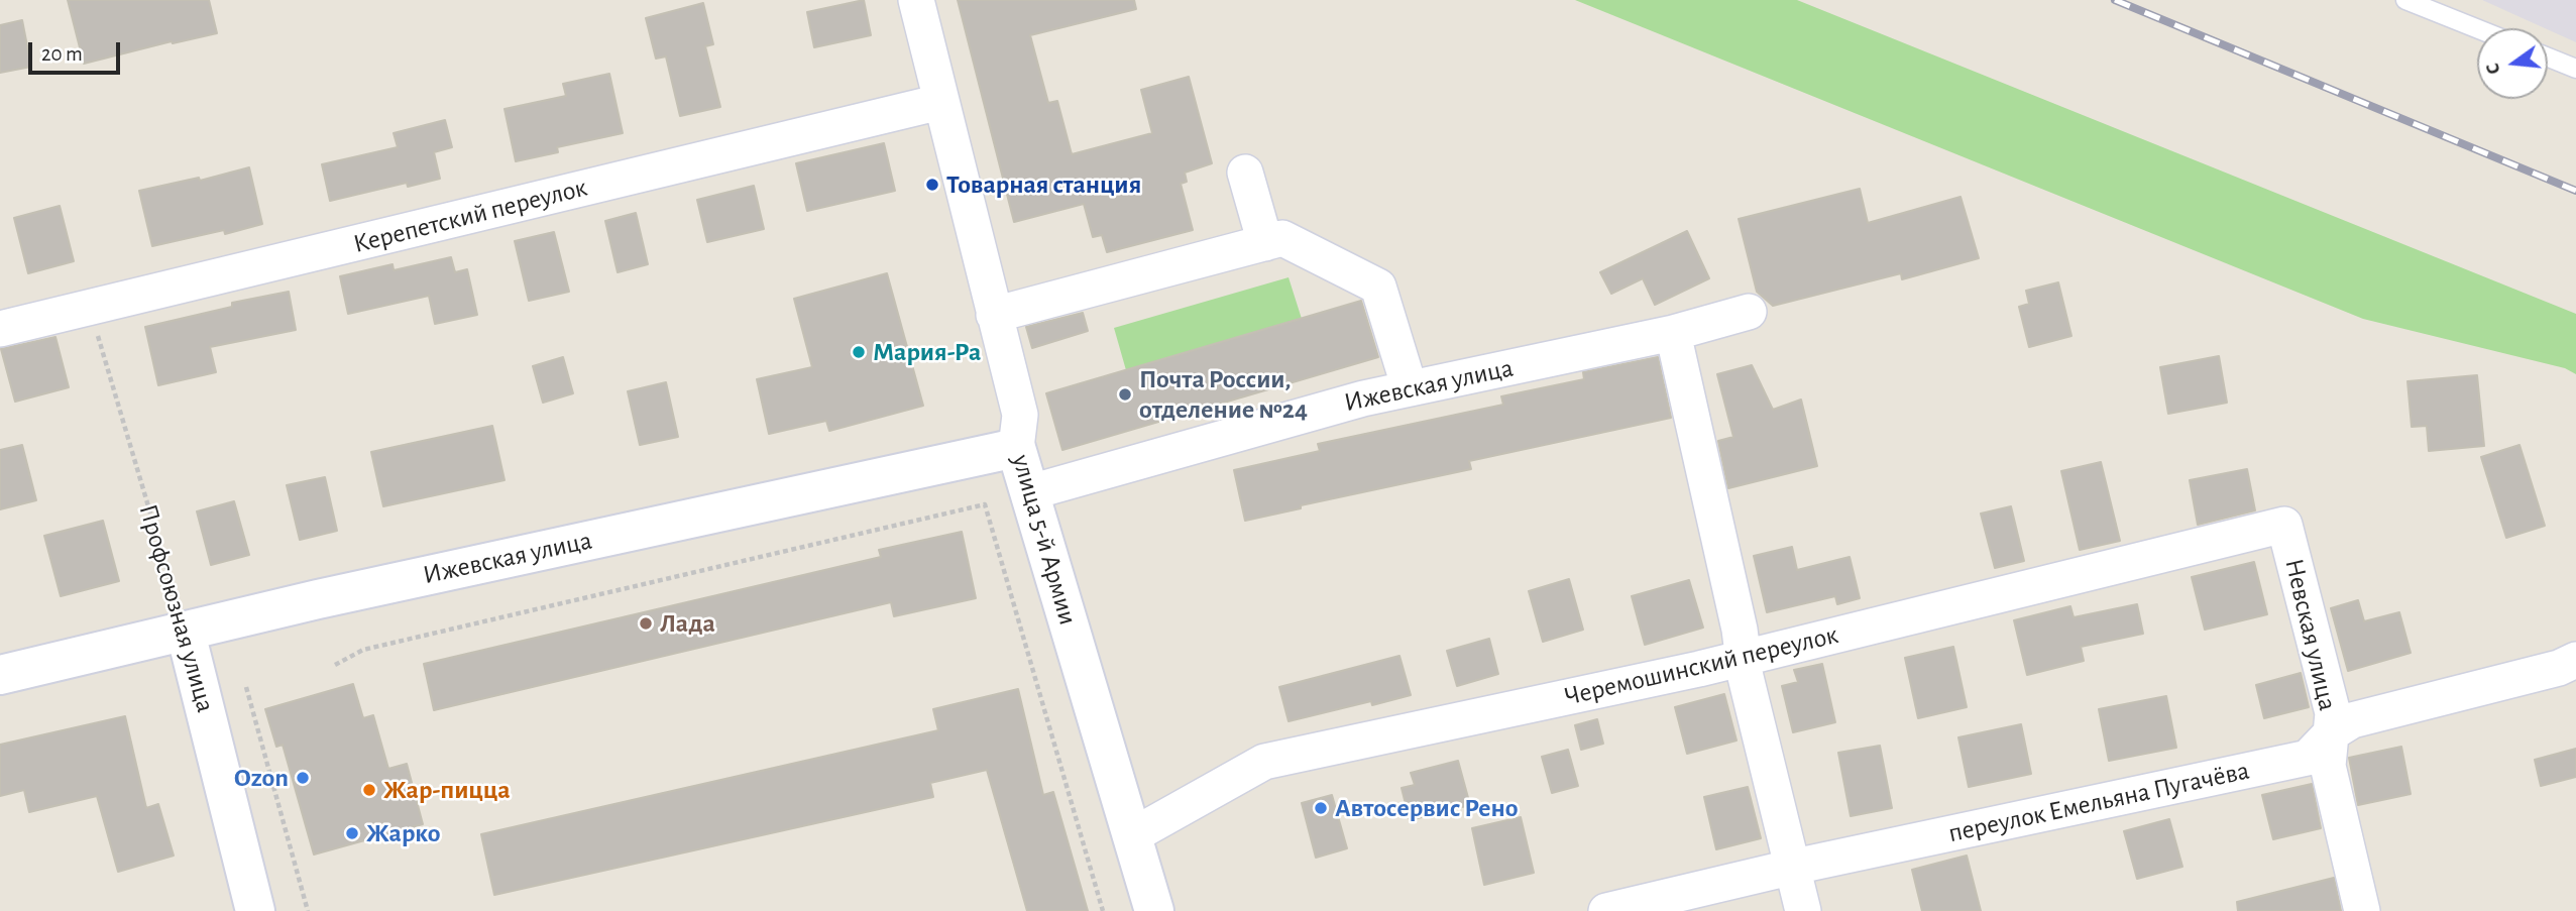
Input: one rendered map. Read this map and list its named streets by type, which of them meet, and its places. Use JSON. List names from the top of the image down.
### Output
{
  "streets": {
    "main road": ["Ижевская улица", "улица 5-й Армии", "Профсоюзная улица"],
    "street": [
      "Керепетский переулок",
      "Невская улица",
      "Черемошинский переулок",
      "переулок Емельяна Пугачёва"
    ]
  },
  "crossings": [
    ["Керепетский переулок", "улица 5-й Армии"],
    ["Керепетский переулок", "Профсоюзная улица"],
    ["Ижевская улица", "улица 5-й Армии"],
    ["Ижевская улица", "Профсоюзная улица"],
    ["улица 5-й Армии", "Черемошинский переулок"],
    ["Невская улица", "Черемошинский переулок"],
    ["Невская улица", "переулок Емельяна Пугачёва"]
  ],
  "places": [
    "Товарная cтанция",
    "Мария-Ра",
    "Почта России, отделение №24",
    "Лада",
    "Ozon",
    "Жар-пицца",
    "Автосервис Рено",
    "Жарко"
  ],
  "scale_bar": "20 m",
  "north": "left"
}
